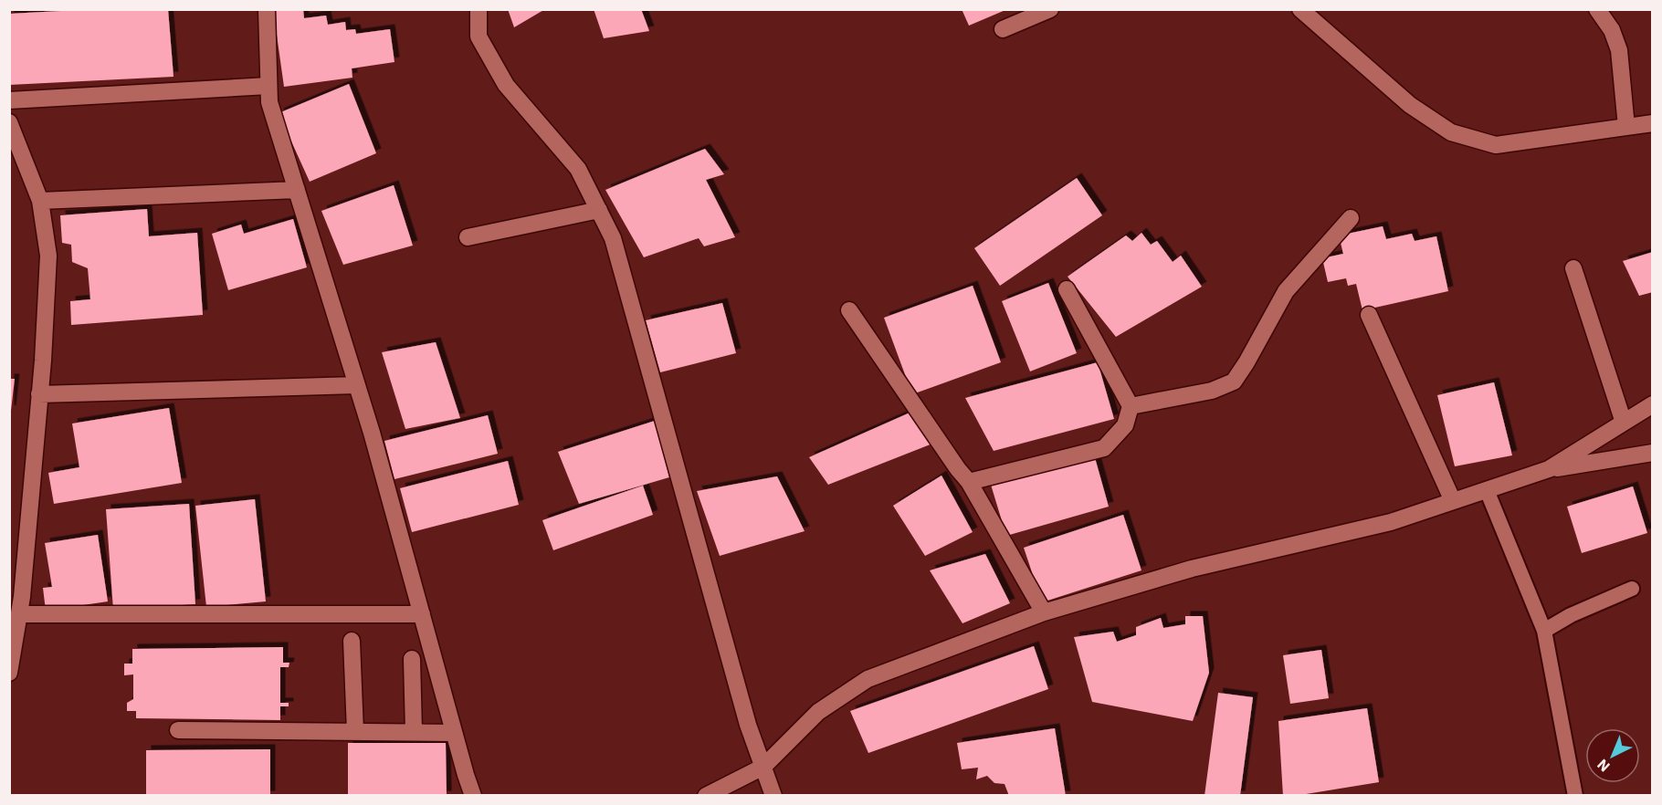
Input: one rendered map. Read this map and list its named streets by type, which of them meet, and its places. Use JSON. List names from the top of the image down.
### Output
{
  "north": "bottom left"
}
